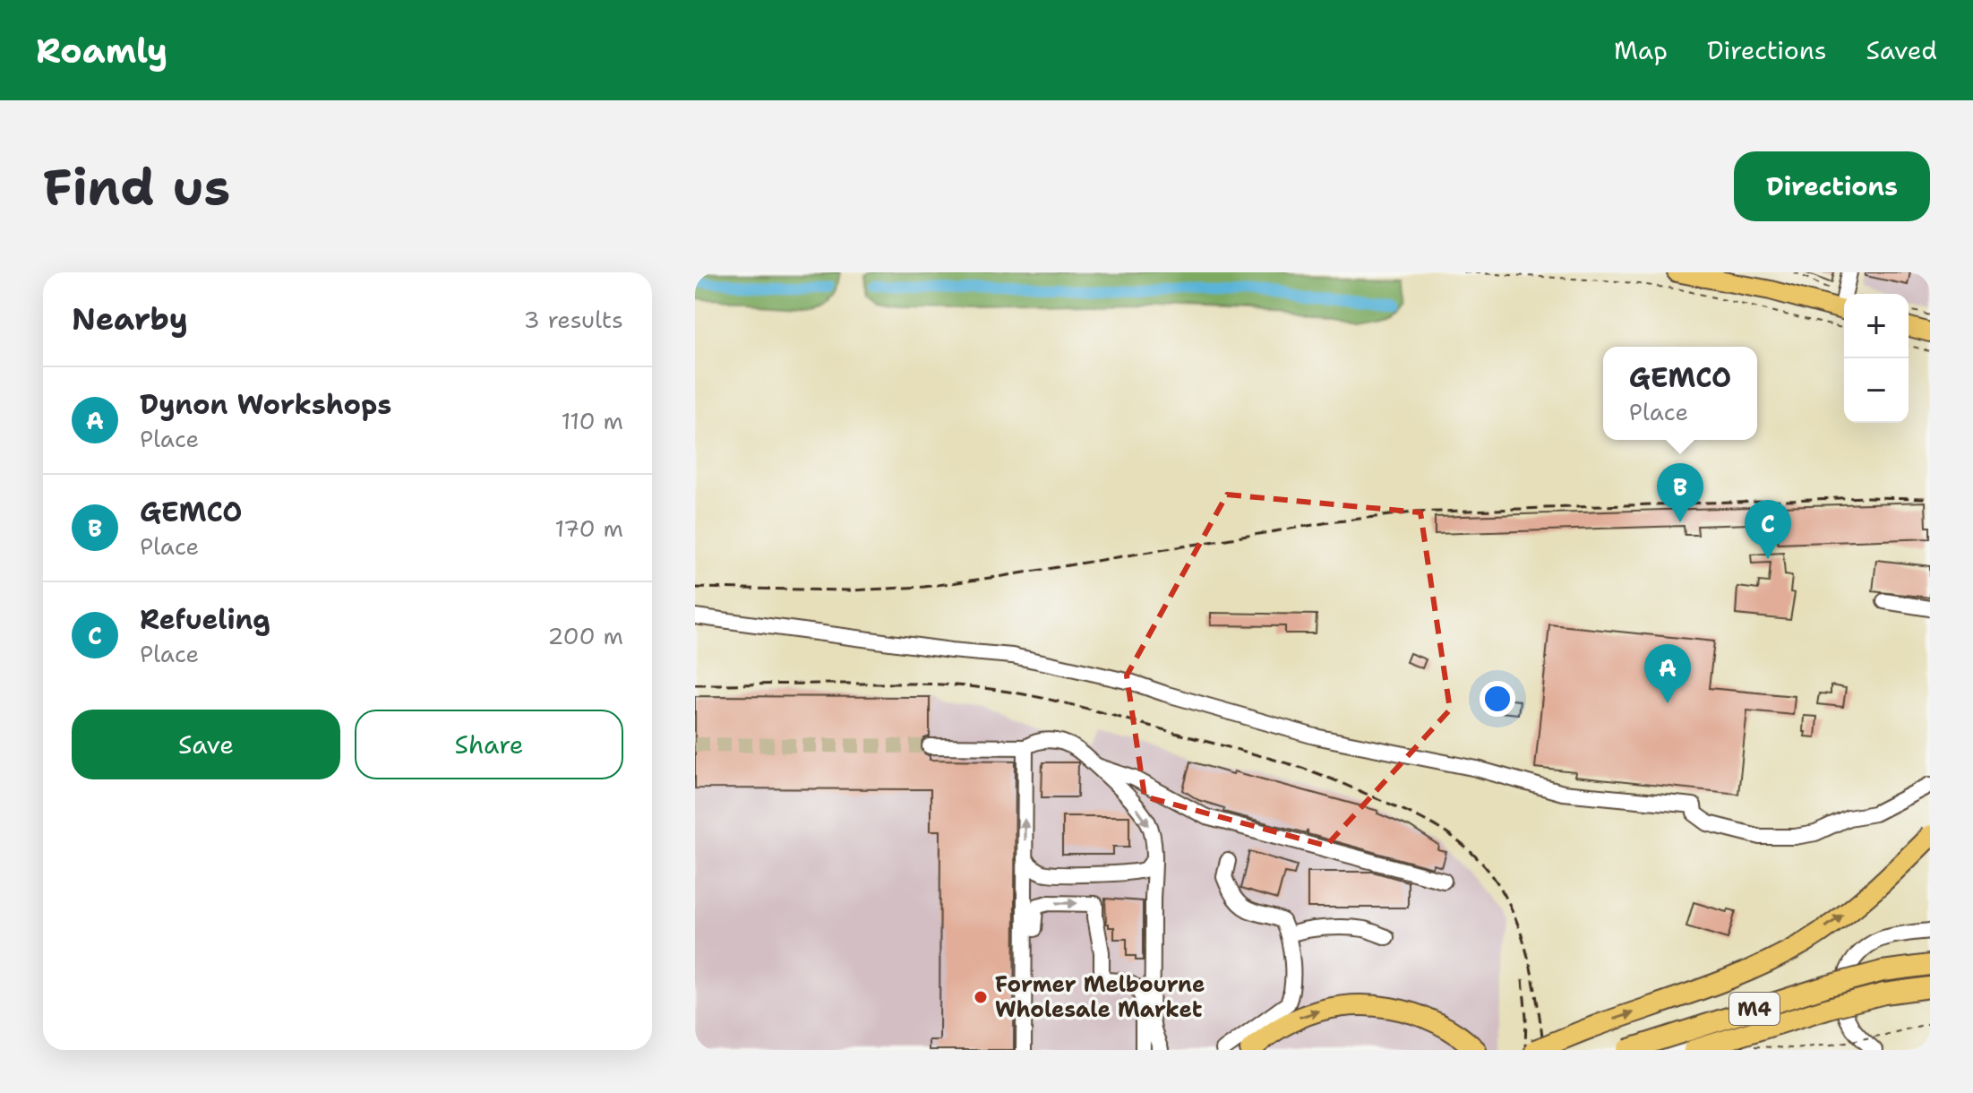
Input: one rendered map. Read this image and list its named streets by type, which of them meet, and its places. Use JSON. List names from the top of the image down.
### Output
{
  "streets": {
    "highway": ["M4"]
  },
  "places": ["Former Melbourne Wholesale Market"],
  "page": {
    "header": "Roamly",
    "nav": ["Map", "Directions", "Saved"],
    "buttons": [
      "Directions",
      ["Save", "Share"]
    ],
    "title": "Find us",
    "heading": ["Nearby", "3 results"],
    "map_buttons": ["+", "−"],
    "popup": ["GEMCO", "Place"],
    "list": [
      {
        "mark": "A",
        "name": "Dynon Workshops",
        "note": "Place",
        "value": "110 m"
      },
      {
        "mark": "B",
        "name": "GEMCO",
        "note": "Place",
        "value": "170 m"
      },
      {
        "mark": "C",
        "name": "Refueling",
        "note": "Place",
        "value": "200 m"
      }
    ],
    "pins": ["B", "C", "A"]
  }
}
